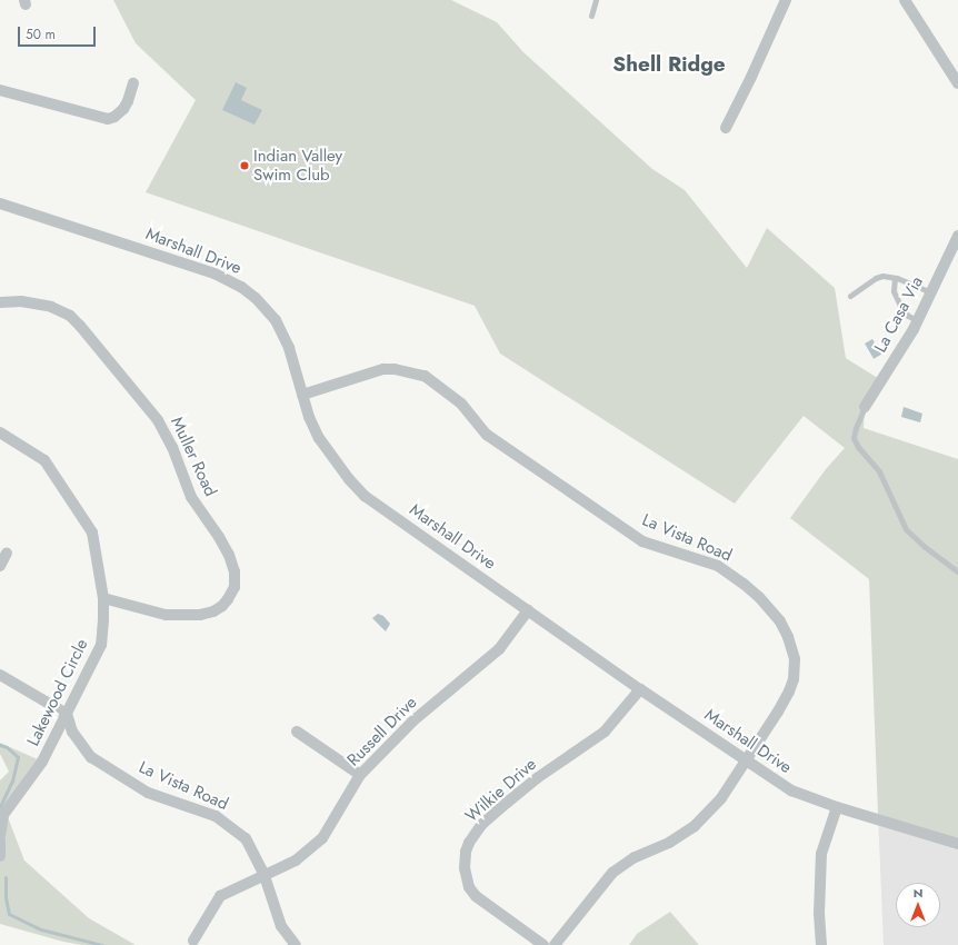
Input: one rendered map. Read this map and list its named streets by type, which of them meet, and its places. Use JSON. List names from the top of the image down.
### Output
{
  "streets": {
    "street": [
      "Marshall Drive",
      "La Casa Via",
      "Muller Road",
      "La Vista Road",
      "Lakewood Circle",
      "Russell Drive",
      "Wilkie Drive"
    ]
  },
  "crossings": [
    ["Marshall Drive", "La Vista Road"],
    ["Marshall Drive", "Russell Drive"],
    ["Marshall Drive", "Wilkie Drive"],
    ["Muller Road", "Lakewood Circle"],
    ["La Vista Road", "Lakewood Circle"],
    ["La Vista Road", "Russell Drive"]
  ],
  "districts": ["Shell Ridge"],
  "places": ["Indian Valley Swim Club"],
  "scale_bar": "50 m",
  "north": "top"
}
